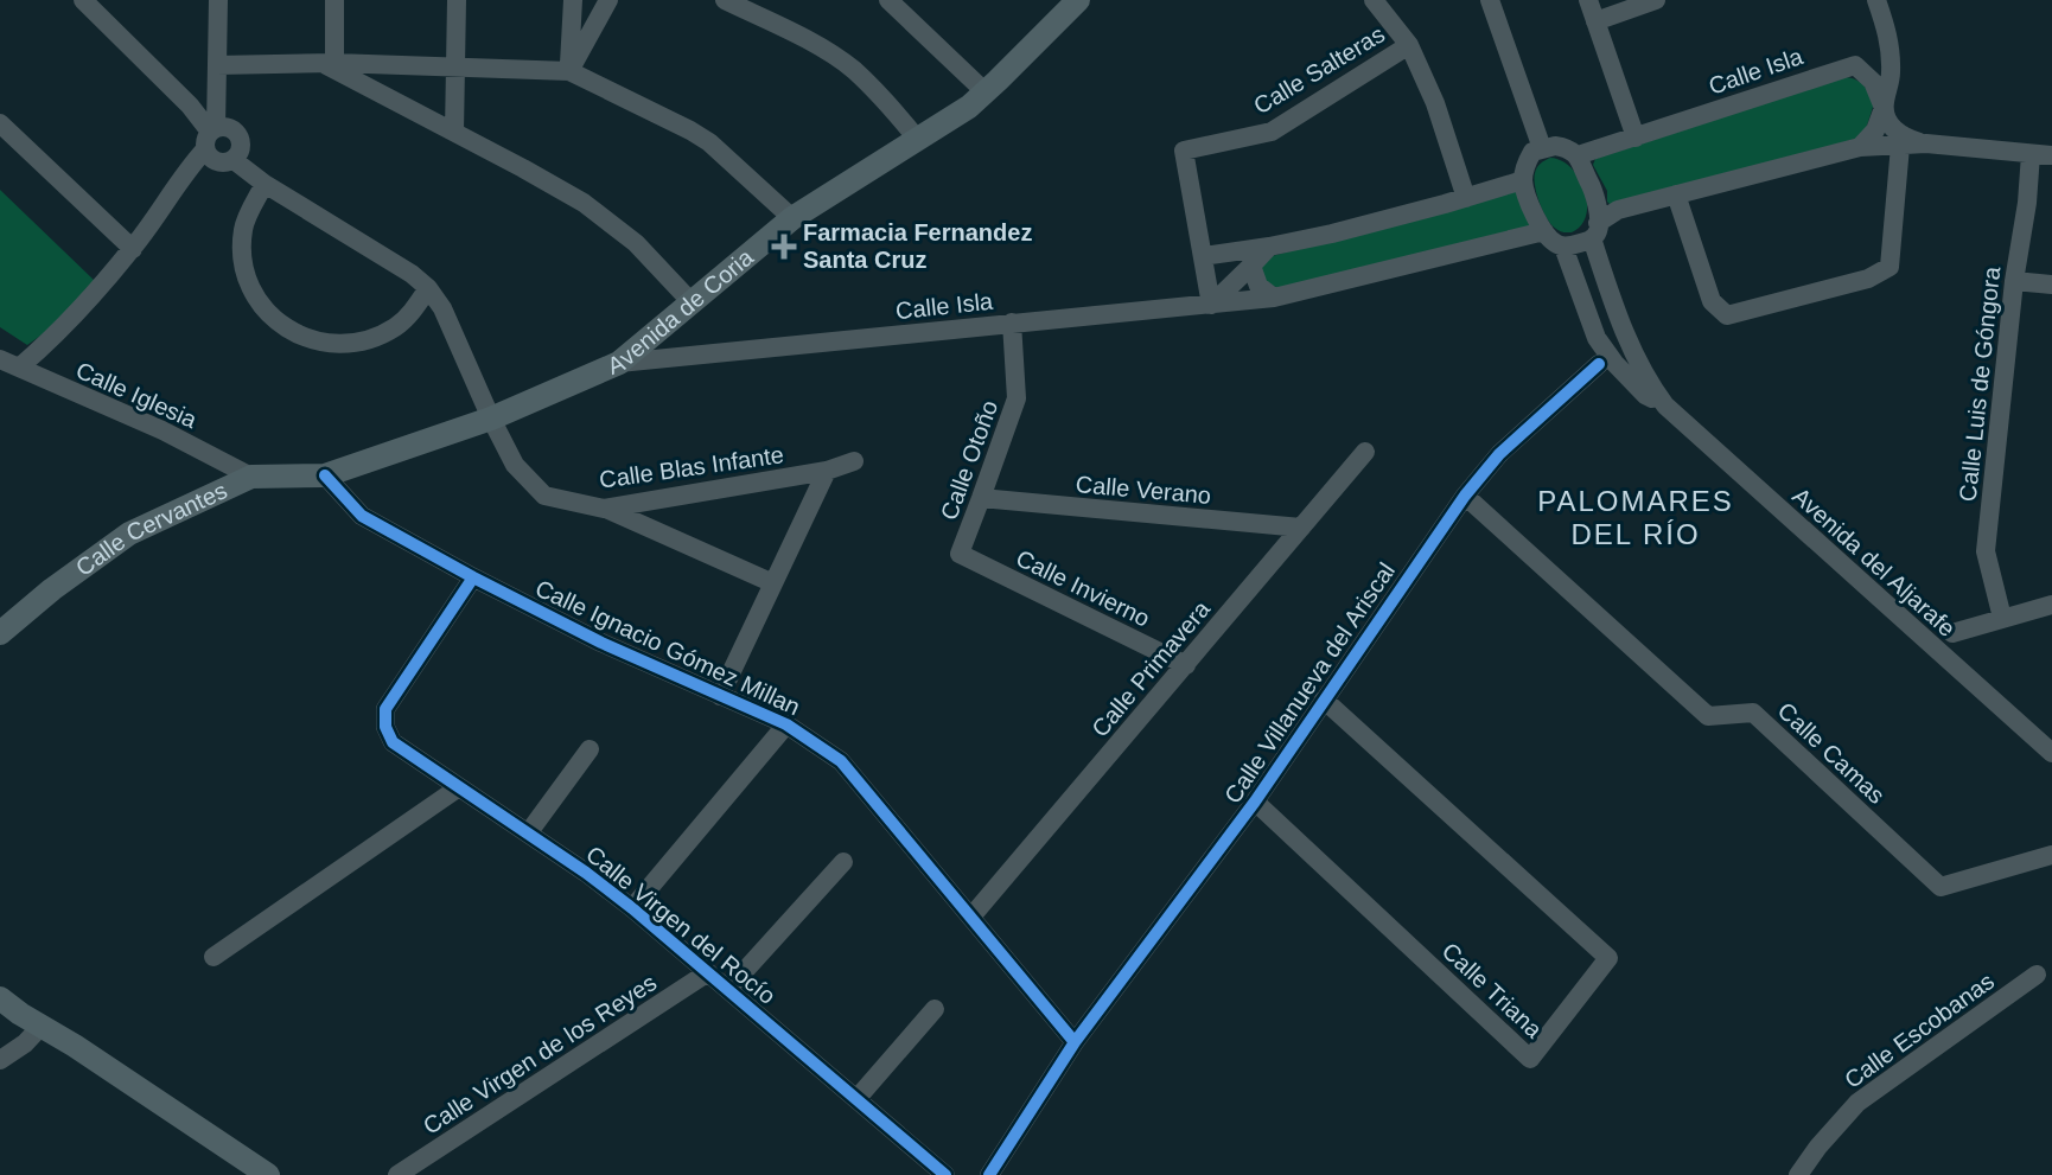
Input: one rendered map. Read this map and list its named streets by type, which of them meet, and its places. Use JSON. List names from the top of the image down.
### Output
{
  "streets": {
    "main road": ["Avenida de Coria", "Calle Cervantes"],
    "street": [
      "Calle Salteras",
      "Calle Isla",
      "Calle Luis de Góngora",
      "Calle Iglesia",
      "Calle Otoño",
      "Calle Blas Infante",
      "Calle Verano",
      "Avenida del Aljarafe",
      "Calle Invierno",
      "Calle Ignacio Gómez Millan",
      "Calle Primavera",
      "Calle Villanueva del Ariscal",
      "Calle Camas",
      "Calle Virgen del Rocío",
      "Calle Triana",
      "Calle Escobanas",
      "Calle Virgen de los Reyes"
    ]
  },
  "crossings": [
    ["Calle Salteras", "Calle Isla"],
    ["Calle Isla", "Avenida de Coria"],
    ["Calle Isla", "Calle Otoño"],
    ["Calle Isla", "Avenida del Aljarafe"],
    ["Avenida de Coria", "Calle Blas Infante"],
    ["Avenida de Coria", "Calle Cervantes"],
    ["Avenida de Coria", "Calle Ignacio Gómez Millan"],
    ["Calle Iglesia", "Calle Cervantes"],
    ["Calle Otoño", "Calle Verano"],
    ["Calle Otoño", "Calle Invierno"],
    ["Calle Verano", "Calle Primavera"],
    ["Calle Cervantes", "Calle Ignacio Gómez Millan"],
    ["Calle Invierno", "Calle Primavera"],
    ["Calle Ignacio Gómez Millan", "Calle Primavera"],
    ["Calle Ignacio Gómez Millan", "Calle Villanueva del Ariscal"],
    ["Calle Ignacio Gómez Millan", "Calle Virgen del Rocío"],
    ["Calle Villanueva del Ariscal", "Calle Camas"],
    ["Calle Villanueva del Ariscal", "Calle Triana"],
    ["Calle Virgen del Rocío", "Calle Virgen de los Reyes"]
  ],
  "districts": ["PALOMARES DEL RÍO"],
  "places": {
    "health": ["Farmacia Fernandez Santa Cruz"]
  }
}
